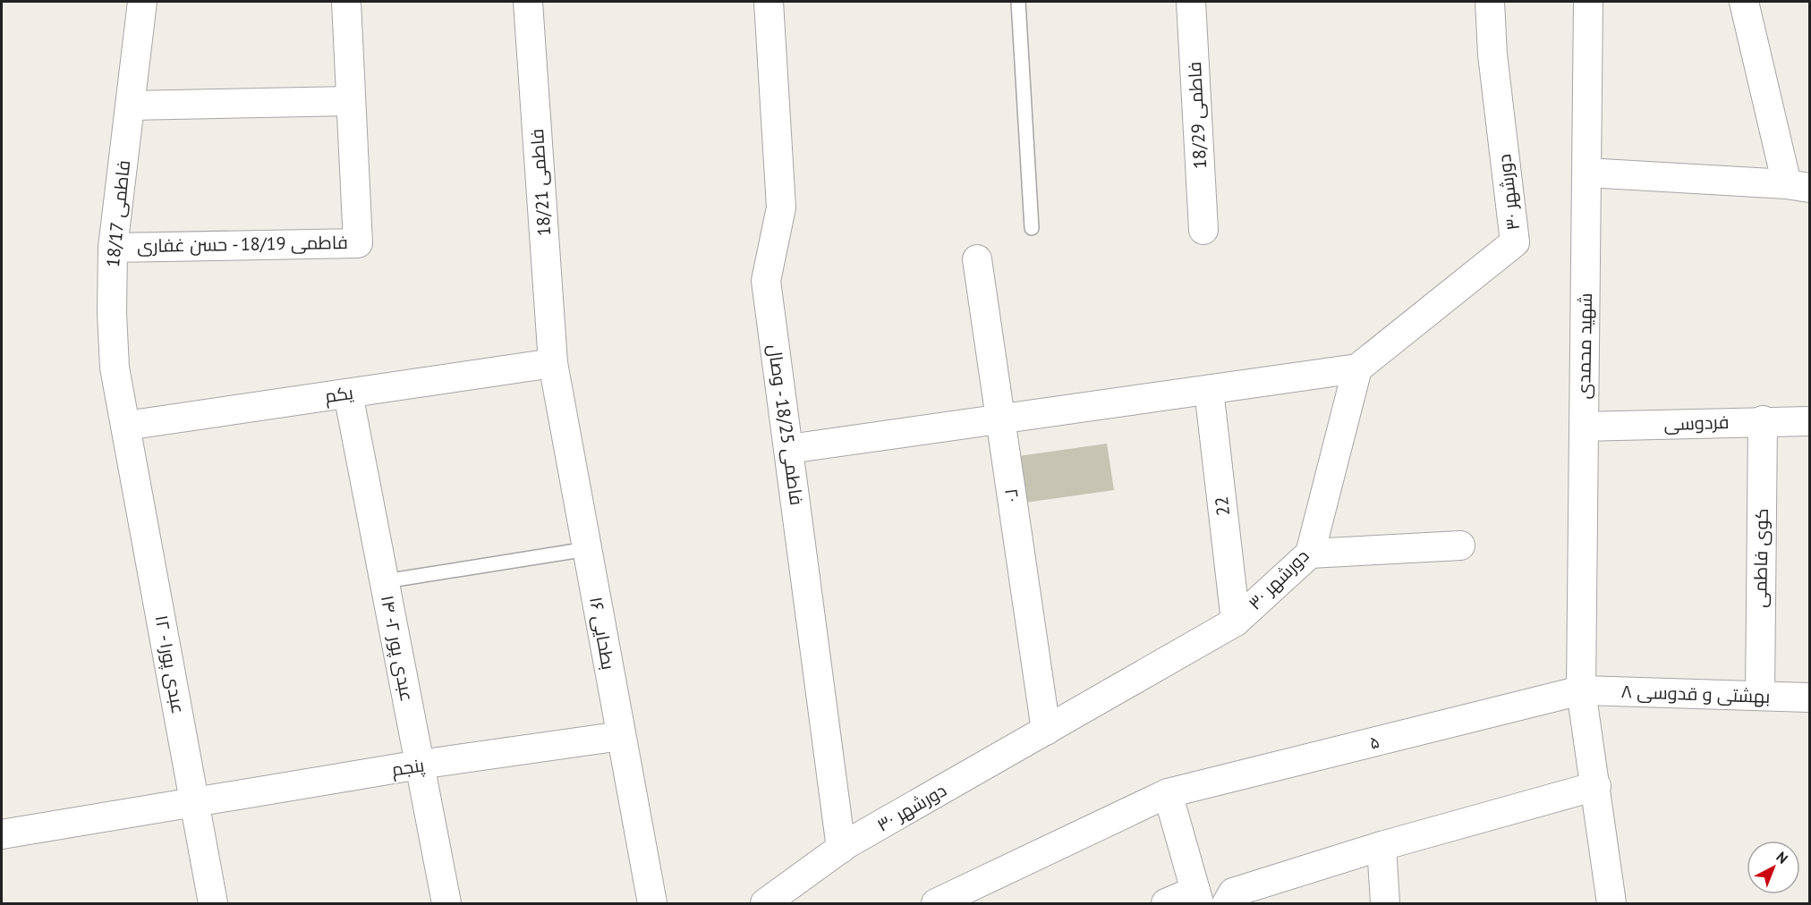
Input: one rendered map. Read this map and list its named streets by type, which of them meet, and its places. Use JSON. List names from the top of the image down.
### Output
{
  "streets": {
    "street": [
      "فاطمی 18/29",
      "فاطمی 18/21",
      "دورشهر ۳۰",
      "فاطمی 18/17",
      "فاطمی 18/19 - حسن غفاری",
      "شهید محمدی",
      "یکم",
      "فردوسی",
      "فاطمی 18/25 - وصال",
      "۲۰",
      "22",
      "کوی فاطمی",
      "بطحایی ۱۶",
      "عبدی پور ۲- ۱۴",
      "عبدی پور۱ - ۱۲",
      "بهشتی و قدوسی ۸",
      "۵",
      "پنجم"
    ]
  },
  "crossings": [
    ["فاطمی 18/21", "یکم"],
    ["فاطمی 18/21", "بطحایی ۱۶"],
    ["دورشهر ۳۰", "فاطمی 18/25 - وصال"],
    ["دورشهر ۳۰", "۲۰"],
    ["دورشهر ۳۰", "22"],
    ["فاطمی 18/17", "فاطمی 18/19 - حسن غفاری"],
    ["فاطمی 18/17", "یکم"],
    ["فاطمی 18/17", "عبدی پور۱ - ۱۲"],
    ["شهید محمدی", "فردوسی"],
    ["شهید محمدی", "بهشتی و قدوسی ۸"],
    ["شهید محمدی", "۵"],
    ["یکم", "بطحایی ۱۶"],
    ["یکم", "عبدی پور ۲- ۱۴"],
    ["یکم", "عبدی پور۱ - ۱۲"],
    ["فردوسی", "کوی فاطمی"],
    ["کوی فاطمی", "بهشتی و قدوسی ۸"],
    ["بطحایی ۱۶", "پنجم"],
    ["عبدی پور ۲- ۱۴", "پنجم"],
    ["عبدی پور۱ - ۱۲", "پنجم"],
    ["بهشتی و قدوسی ۸", "۵"]
  ],
  "north": "top right"
}
